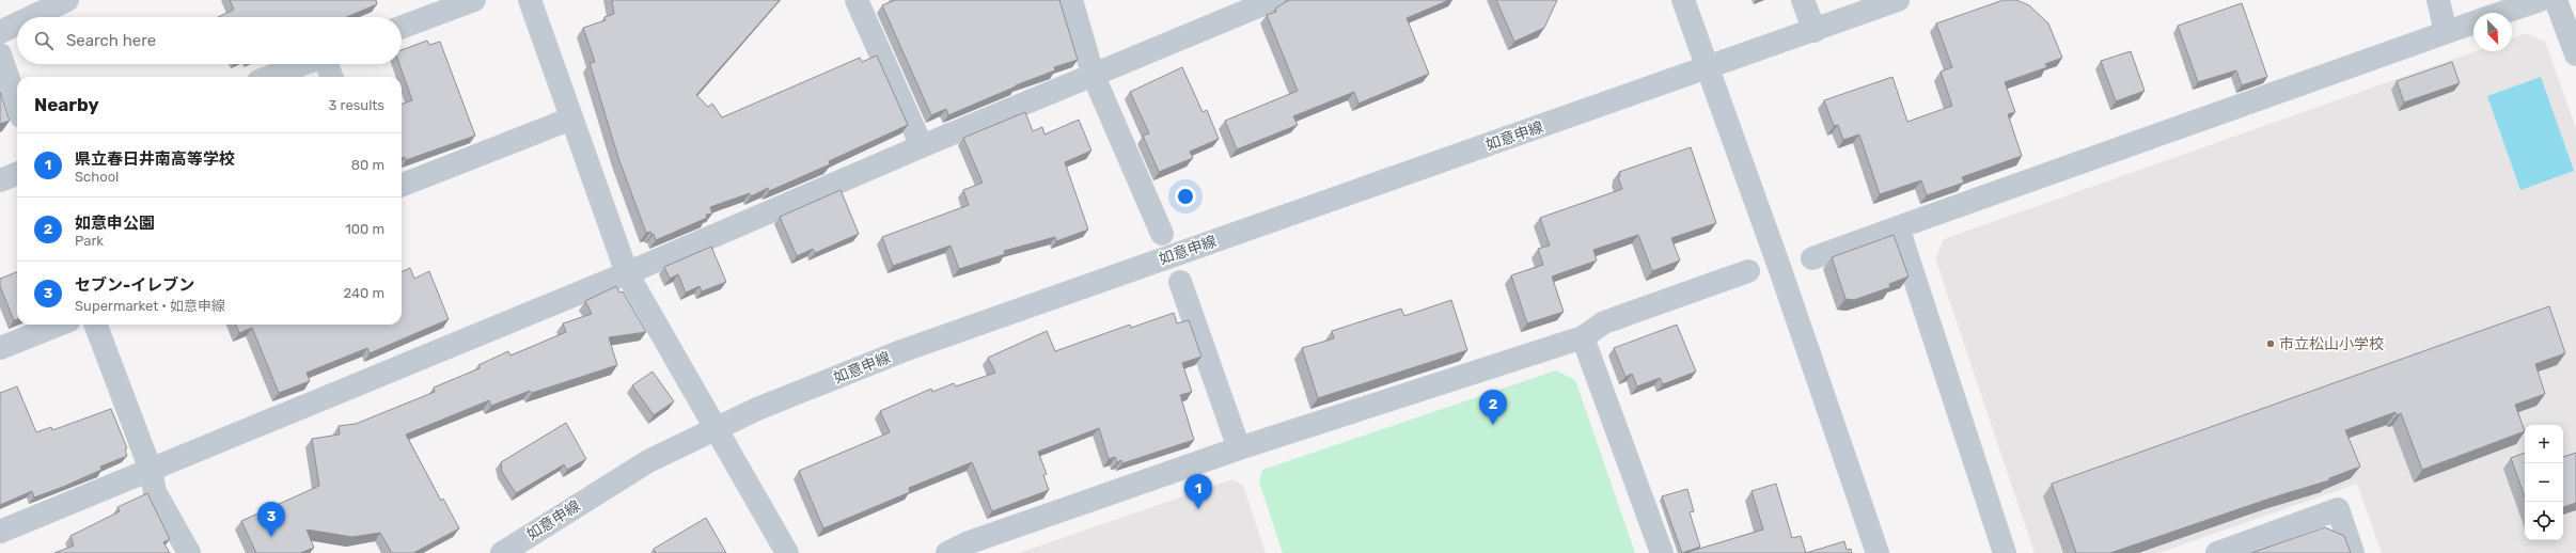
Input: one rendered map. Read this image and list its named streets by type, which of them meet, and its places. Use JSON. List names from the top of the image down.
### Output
{
  "streets": {
    "street": ["如意申線"]
  },
  "places": ["市立松山小学校"],
  "north": "bottom right",
  "page": {
    "search": "Search here",
    "heading": ["Nearby", "3 results"],
    "list": [
      {
        "mark": "1",
        "name": "県立春日井南高等学校",
        "note": "School",
        "value": "80 m"
      },
      {
        "mark": "2",
        "name": "如意申公園",
        "note": "Park",
        "value": "100 m"
      },
      {
        "mark": "3",
        "name": "セブン-イレブン",
        "note": "Supermarket · 如意申線",
        "value": "240 m"
      }
    ],
    "pins": ["2", "1", "3"],
    "map_buttons": ["+", "−"]
  }
}
